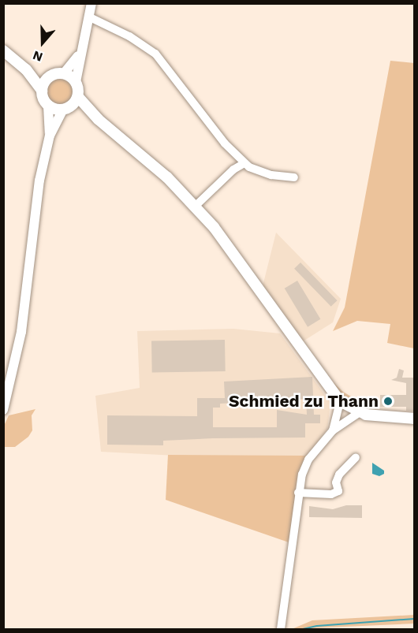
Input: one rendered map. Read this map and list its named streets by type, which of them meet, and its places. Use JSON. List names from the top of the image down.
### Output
{
  "places": ["Schmied zu Thann"],
  "north": "bottom"
}
